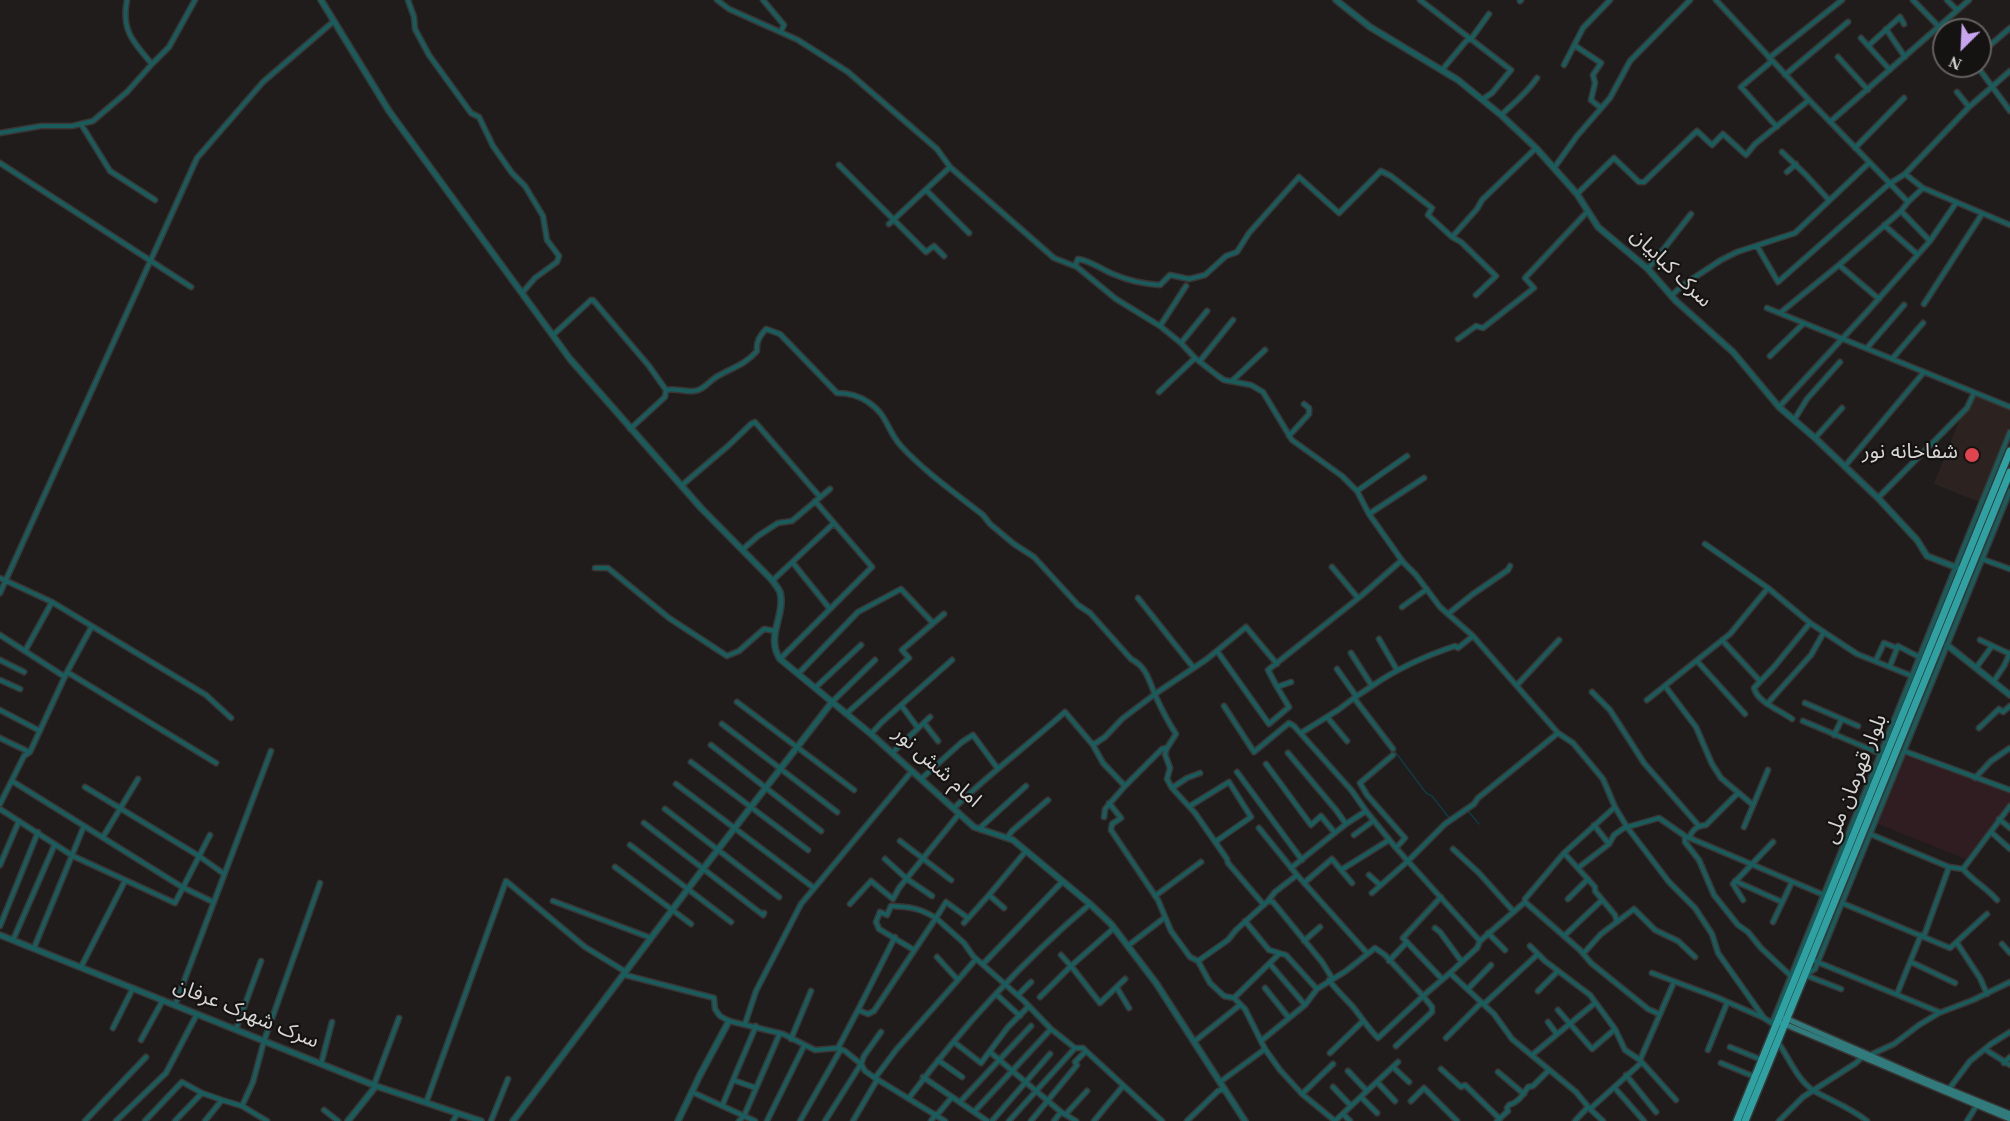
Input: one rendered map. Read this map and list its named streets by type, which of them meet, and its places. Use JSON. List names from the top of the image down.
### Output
{
  "streets": {
    "highway": ["بلوار قهرمان ملی"],
    "street": ["سرک کبابیان", "امام شش نور", "سرک شهرک عرفان"]
  },
  "crossings": [
    ["سرک کبابیان", "بلوار قهرمان ملی"]
  ],
  "places": ["شفاخانه نور"],
  "north": "bottom left"
}
